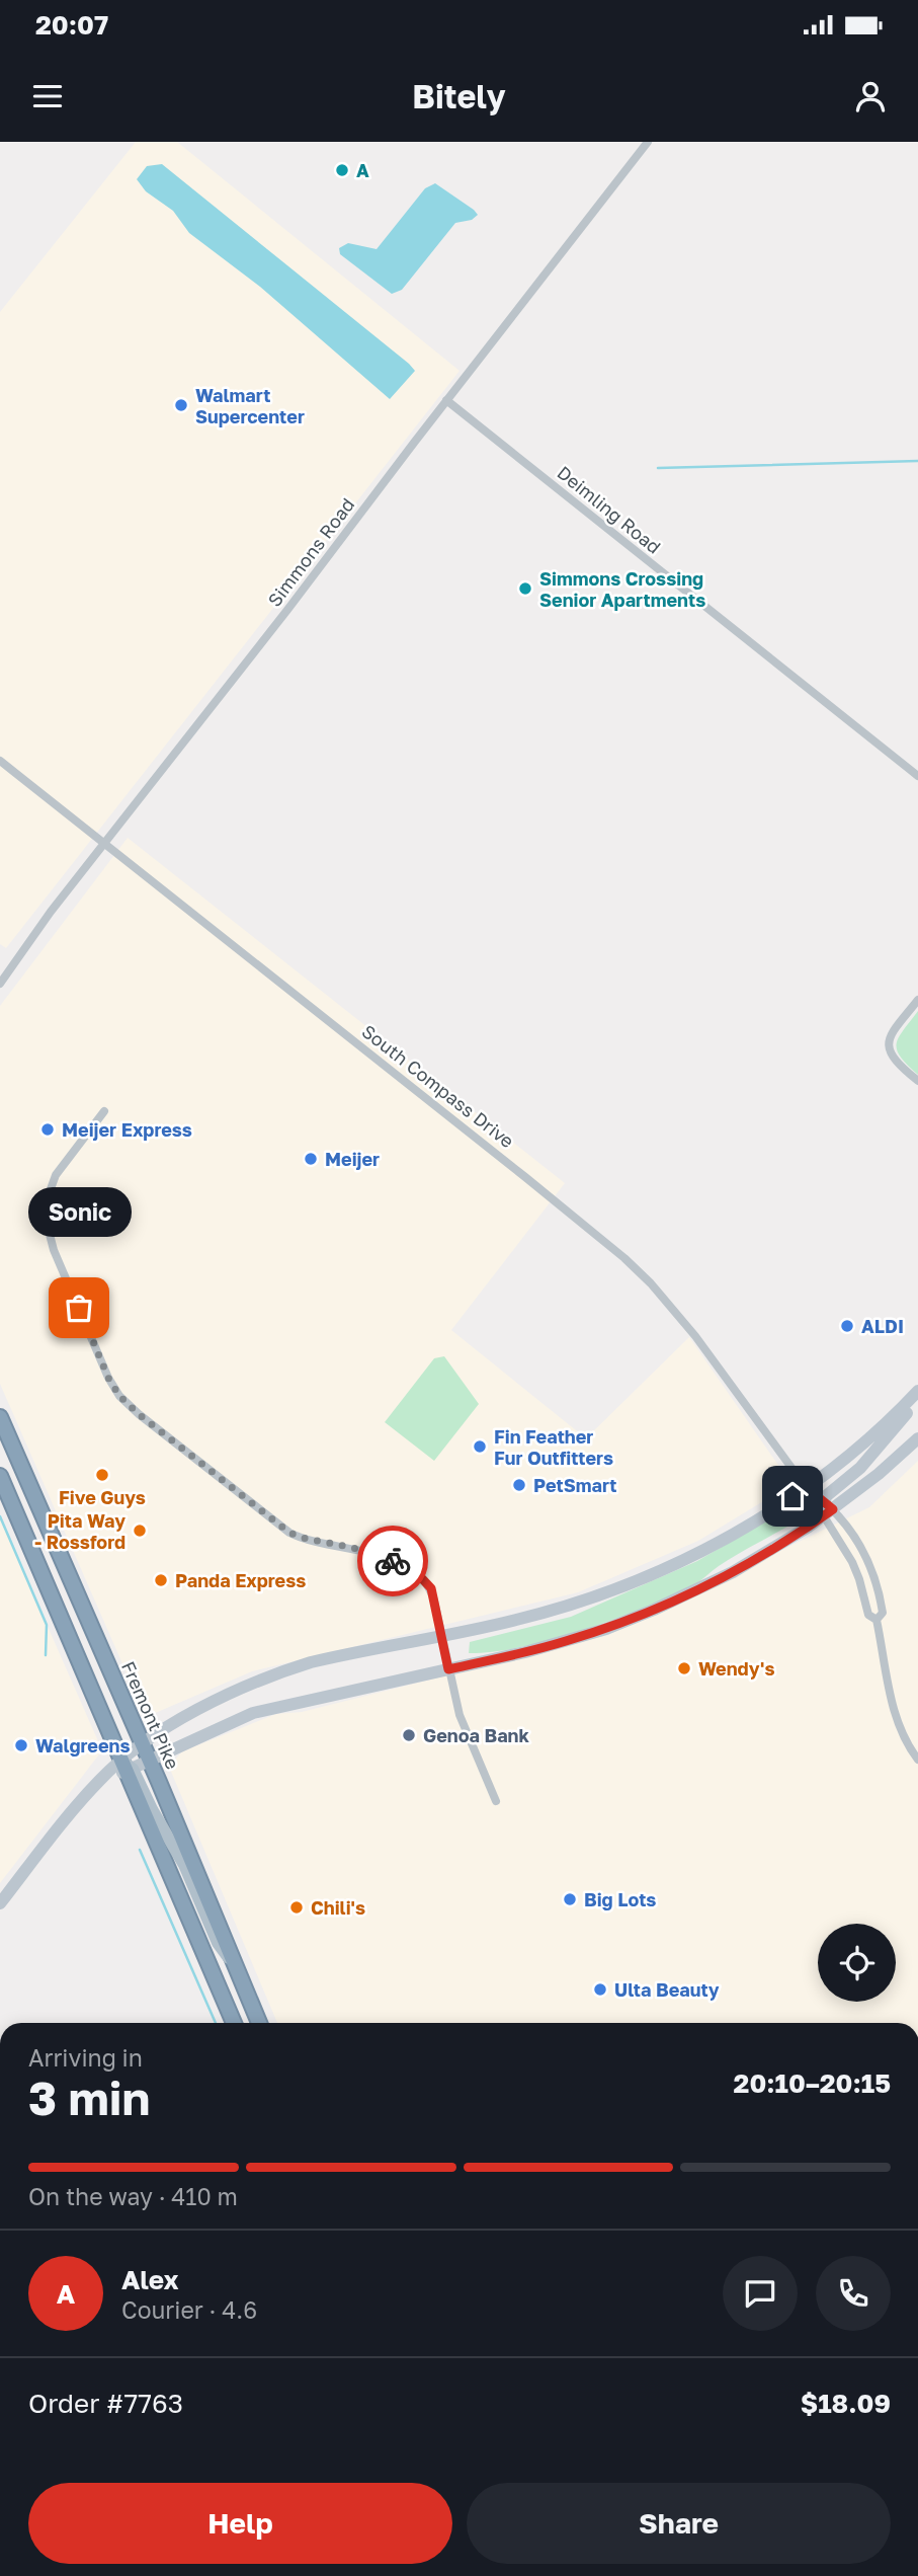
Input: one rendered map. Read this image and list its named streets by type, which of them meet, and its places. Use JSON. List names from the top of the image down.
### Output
{
  "streets": {
    "highway": ["Fremont Pike"],
    "street": ["Deimling Road", "Simmons Road", "South Compass Drive"]
  },
  "crossings": [
    ["Deimling Road", "Simmons Road"],
    ["Simmons Road", "South Compass Drive"]
  ],
  "places": [
    "A",
    "Walmart Supercenter",
    "Simmons Crossing Senior Apartments",
    "Meijer Express",
    "Meijer",
    "Sonic",
    "ALDI",
    "Fin Feather Fur Outfitters",
    "Five Guys",
    "PetSmart",
    "Pita Way - Rossford",
    "Panda Express",
    "Wendy's",
    "Genoa Bank",
    "Walgreens",
    "Big Lots",
    "Chili's",
    "Ulta Beauty"
  ],
  "page": {
    "status": "20:07",
    "header": "Bitely",
    "bubble": "Sonic",
    "heading": ["3 min", "Arriving in", "20:10–20:15"],
    "panel": [
      "Alex",
      "Courier · 4.6",
      "Order #7763",
      "$18.09"
    ],
    "bar": "On the way · 410 m",
    "round": "A",
    "buttons": ["Help", "Share"]
  }
}
